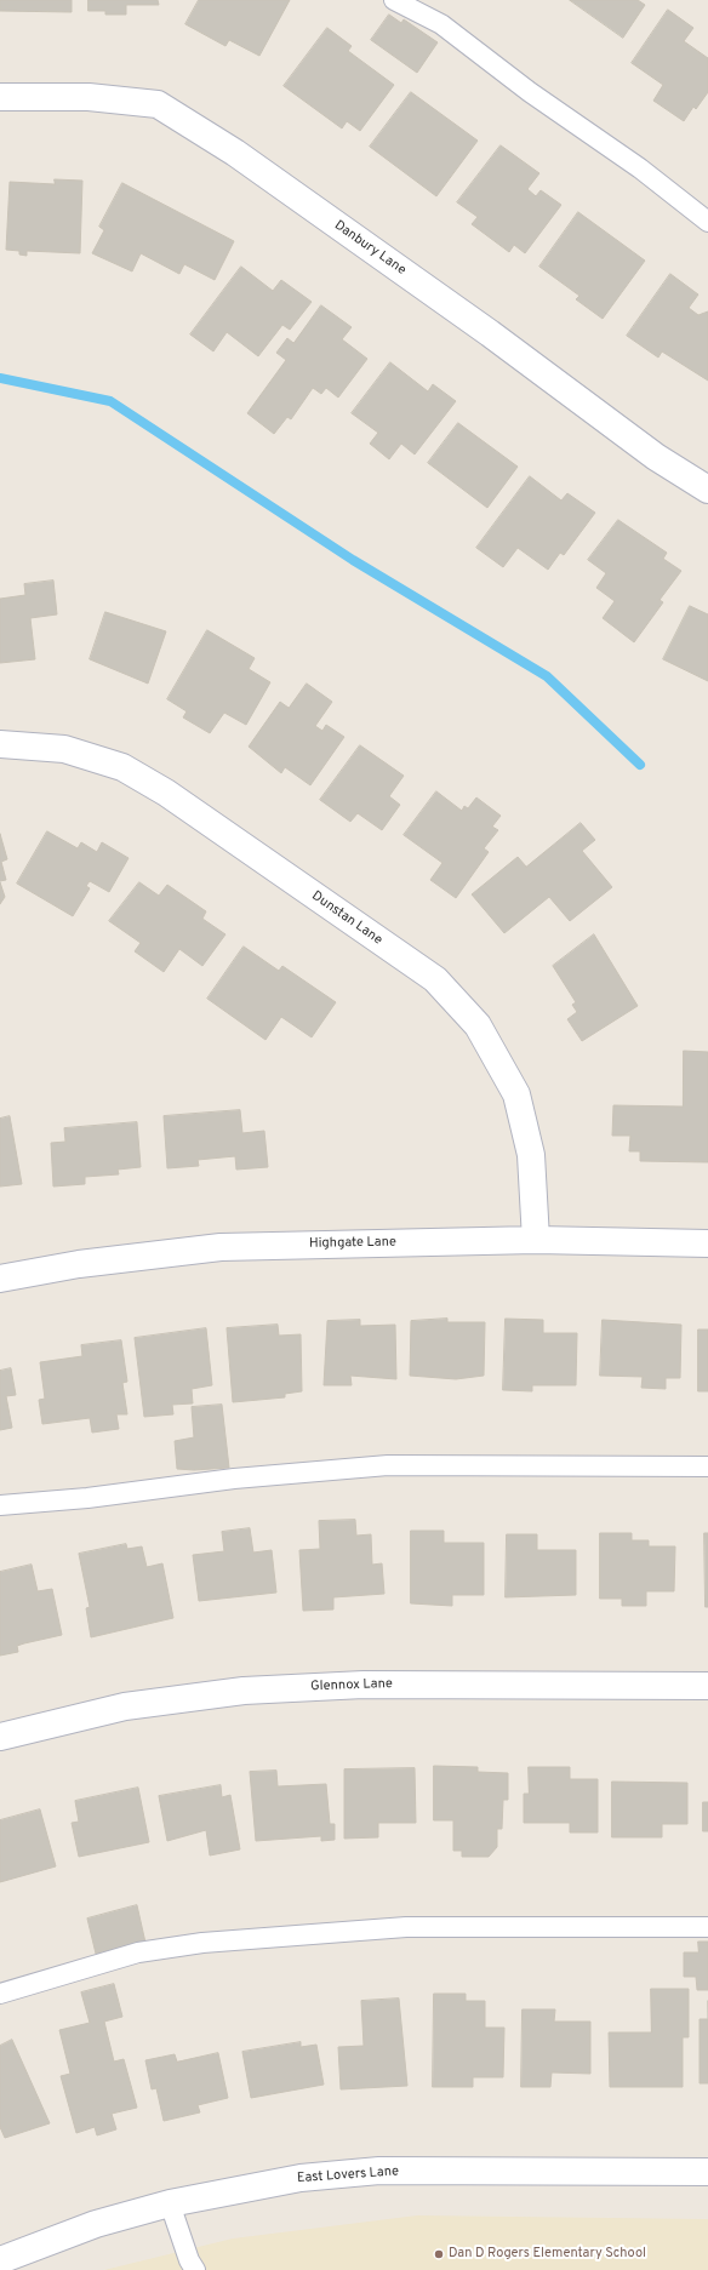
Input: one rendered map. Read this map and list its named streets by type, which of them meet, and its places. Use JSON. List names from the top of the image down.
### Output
{
  "streets": {
    "street": [
      "Danbury Lane",
      "Dunstan Lane",
      "Highgate Lane",
      "Glennox Lane",
      "East Lovers Lane"
    ]
  },
  "crossings": [
    ["Dunstan Lane", "Highgate Lane"]
  ],
  "places": ["Dan D Rogers Elementary School"]
}
